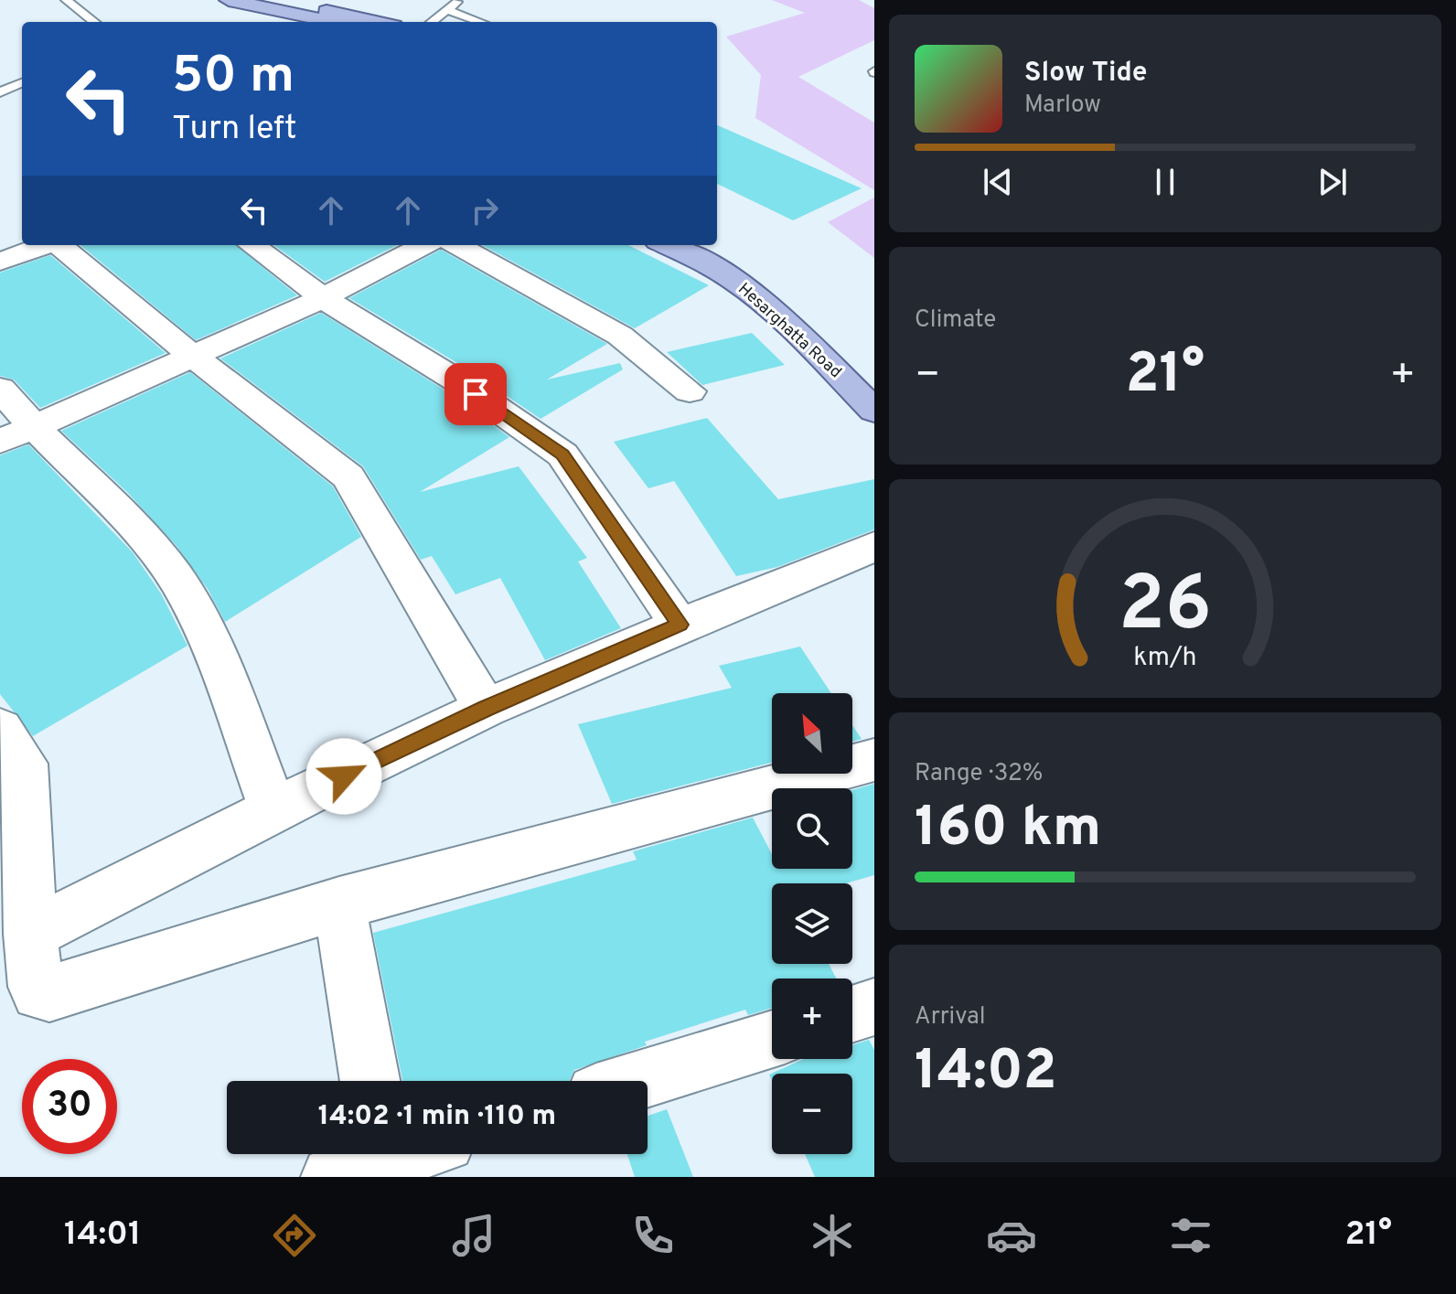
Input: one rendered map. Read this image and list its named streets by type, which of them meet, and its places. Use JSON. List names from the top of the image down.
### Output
{
  "streets": {
    "main road": ["Hesarghatta Road"]
  },
  "north": "top left",
  "page": {
    "turn": ["50 m", "Turn left"],
    "song": ["Slow Tide", "Marlow"],
    "tile": [
      "Climate",
      ["Range · 32%", "160 km"],
      ["Arrival", "14:02"]
    ],
    "heat": ["−", "21°", "+"],
    "map_buttons": ["+", "−"],
    "limit": "30",
    "trip": "14:02 · 1 min · 110 m",
    "tabs": ["14:01", "21°"],
    "gauge": ["26", "km/h"]
  }
}
